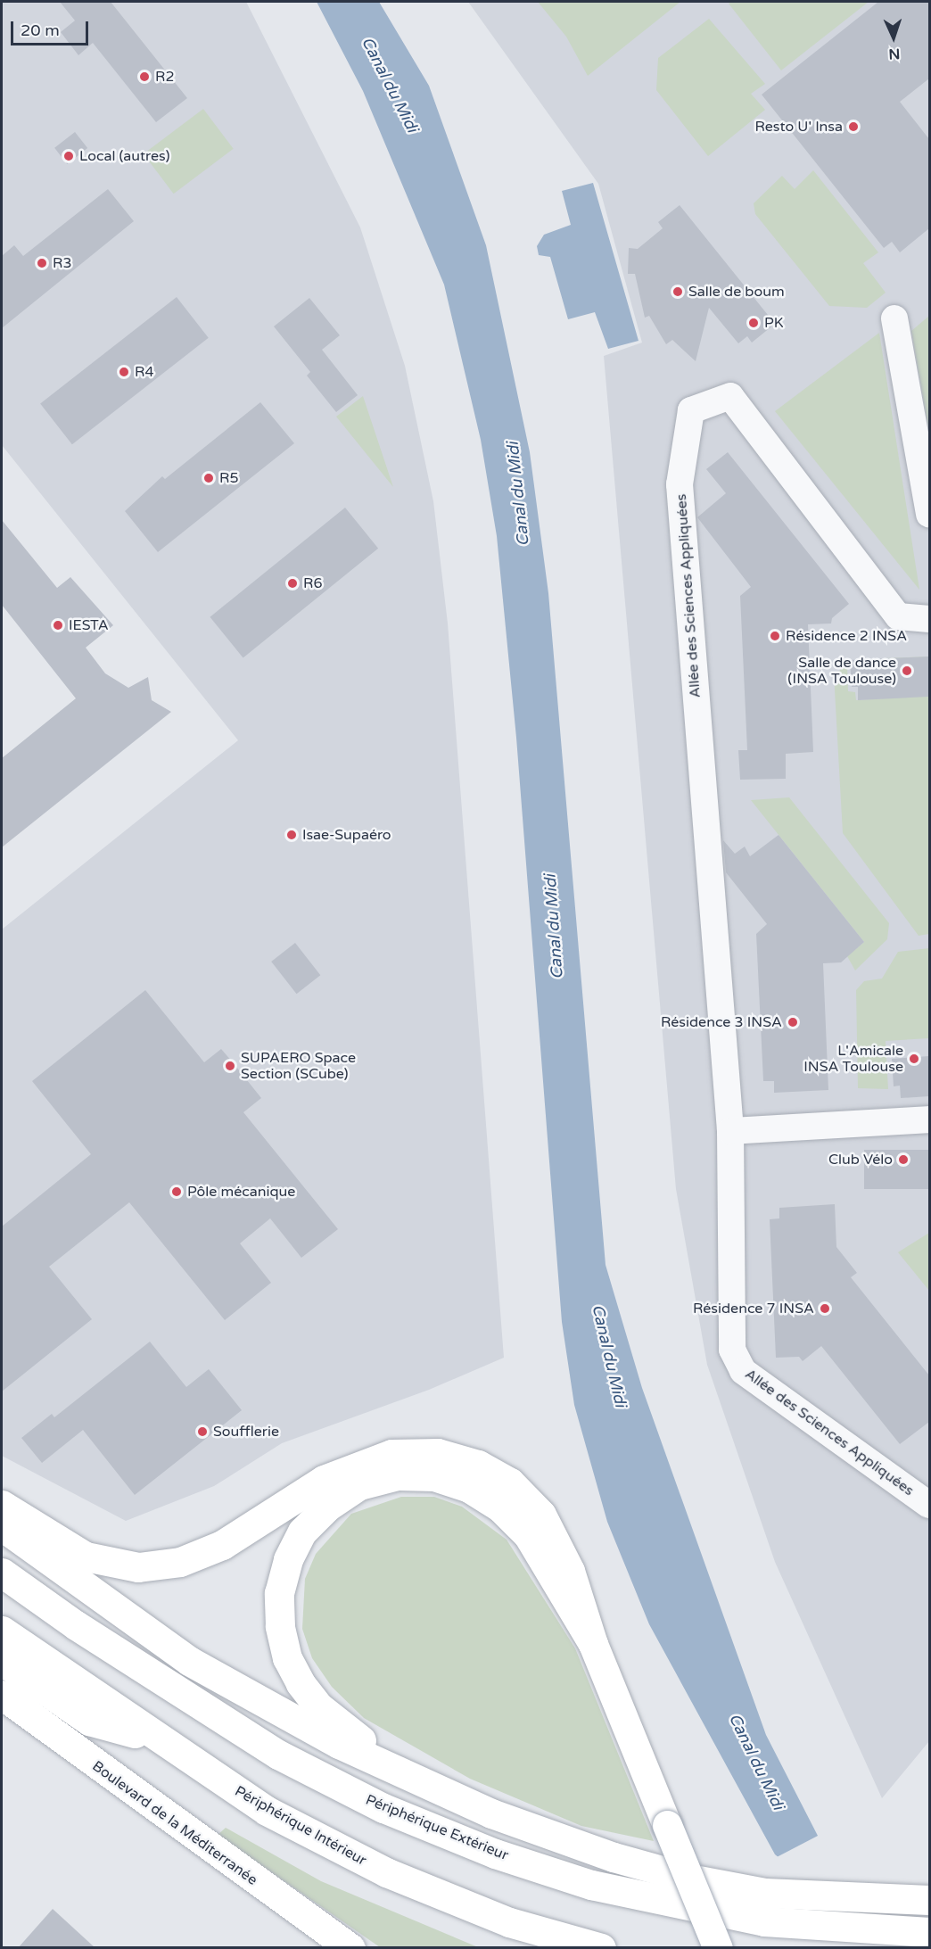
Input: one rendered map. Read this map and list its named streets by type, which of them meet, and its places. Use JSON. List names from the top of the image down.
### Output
{
  "streets": {
    "main road": ["Boulevard de la Méditerranée", "Périphérique Intérieur", "Périphérique Extérieur"],
    "street": ["Allée des Sciences Appliquées"]
  },
  "water": ["Canal du Midi"],
  "places": [
    "R2",
    "Resto U' Insa",
    "Local (autres)",
    "R3",
    "Salle de boum",
    "PK",
    "R4",
    "R5",
    "R6",
    "IESTA",
    "Résidence 2 INSA",
    "Salle de dance (INSA Toulouse)",
    "Isae-Supaéro",
    "Résidence 3 INSA",
    "L'Amicale INSA Toulouse",
    "SUPAERO Space Section (SCube)",
    "Club Vélo",
    "Pôle mécanique",
    "Résidence 7 INSA",
    "Soufflerie"
  ],
  "scale_bar": "20 m",
  "north": "bottom"
}
